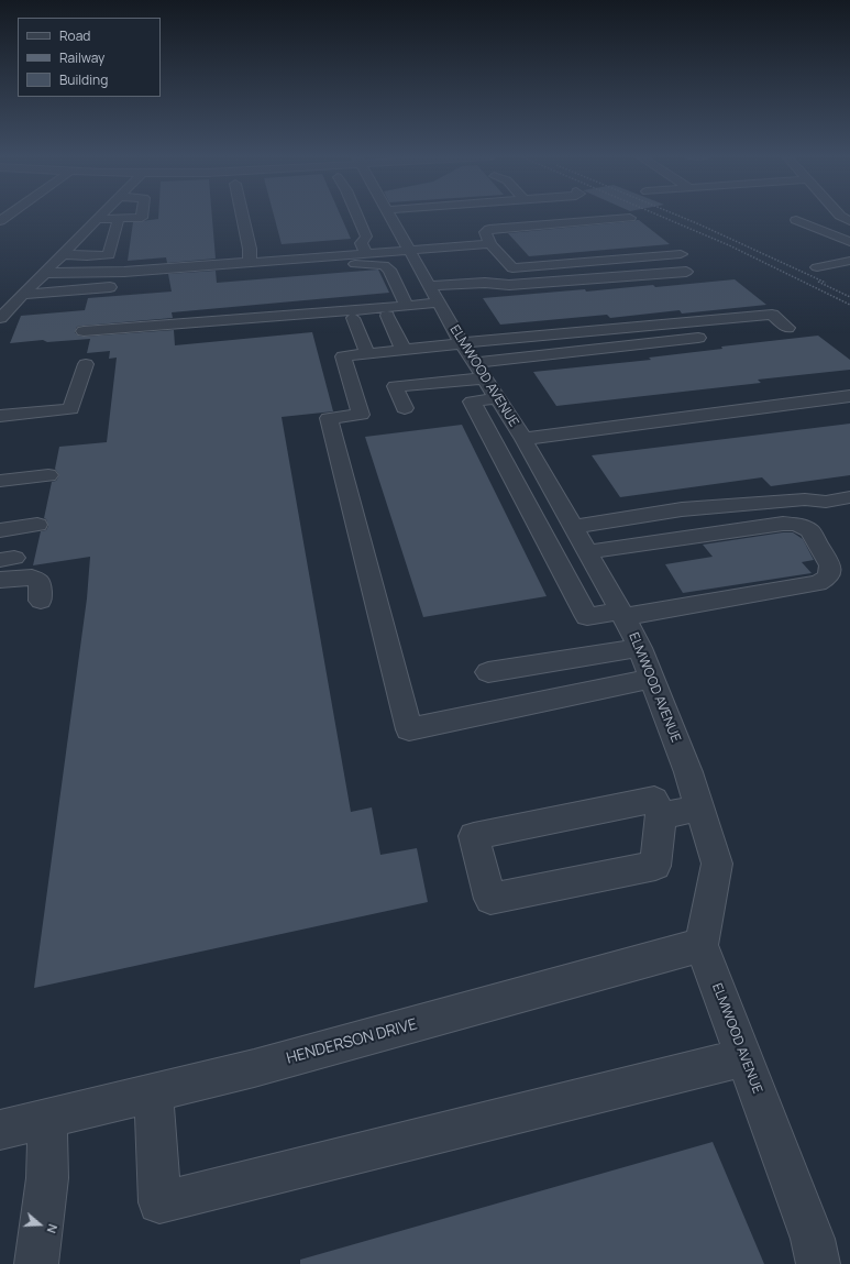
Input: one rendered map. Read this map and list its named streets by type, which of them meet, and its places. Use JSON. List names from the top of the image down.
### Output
{
  "streets": {
    "street": ["ELMWOOD AVENUE", "HENDERSON DRIVE"]
  },
  "crossings": [
    ["ELMWOOD AVENUE", "HENDERSON DRIVE"]
  ],
  "legend": ["Road", "Railway", "Building"],
  "north": "right"
}
